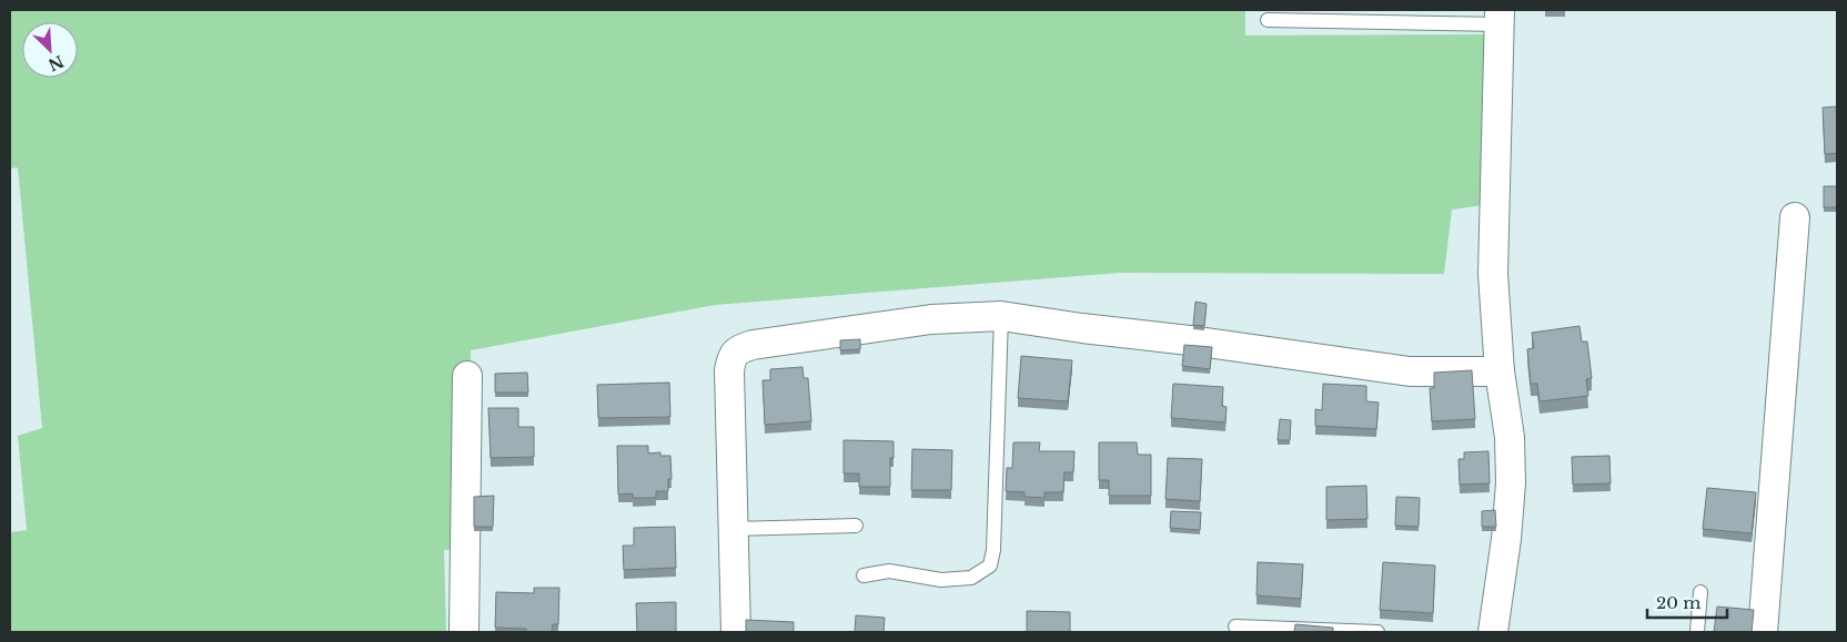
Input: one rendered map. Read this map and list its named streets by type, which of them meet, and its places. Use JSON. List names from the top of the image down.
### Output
{
  "scale_bar": "20 m",
  "north": "bottom right"
}
